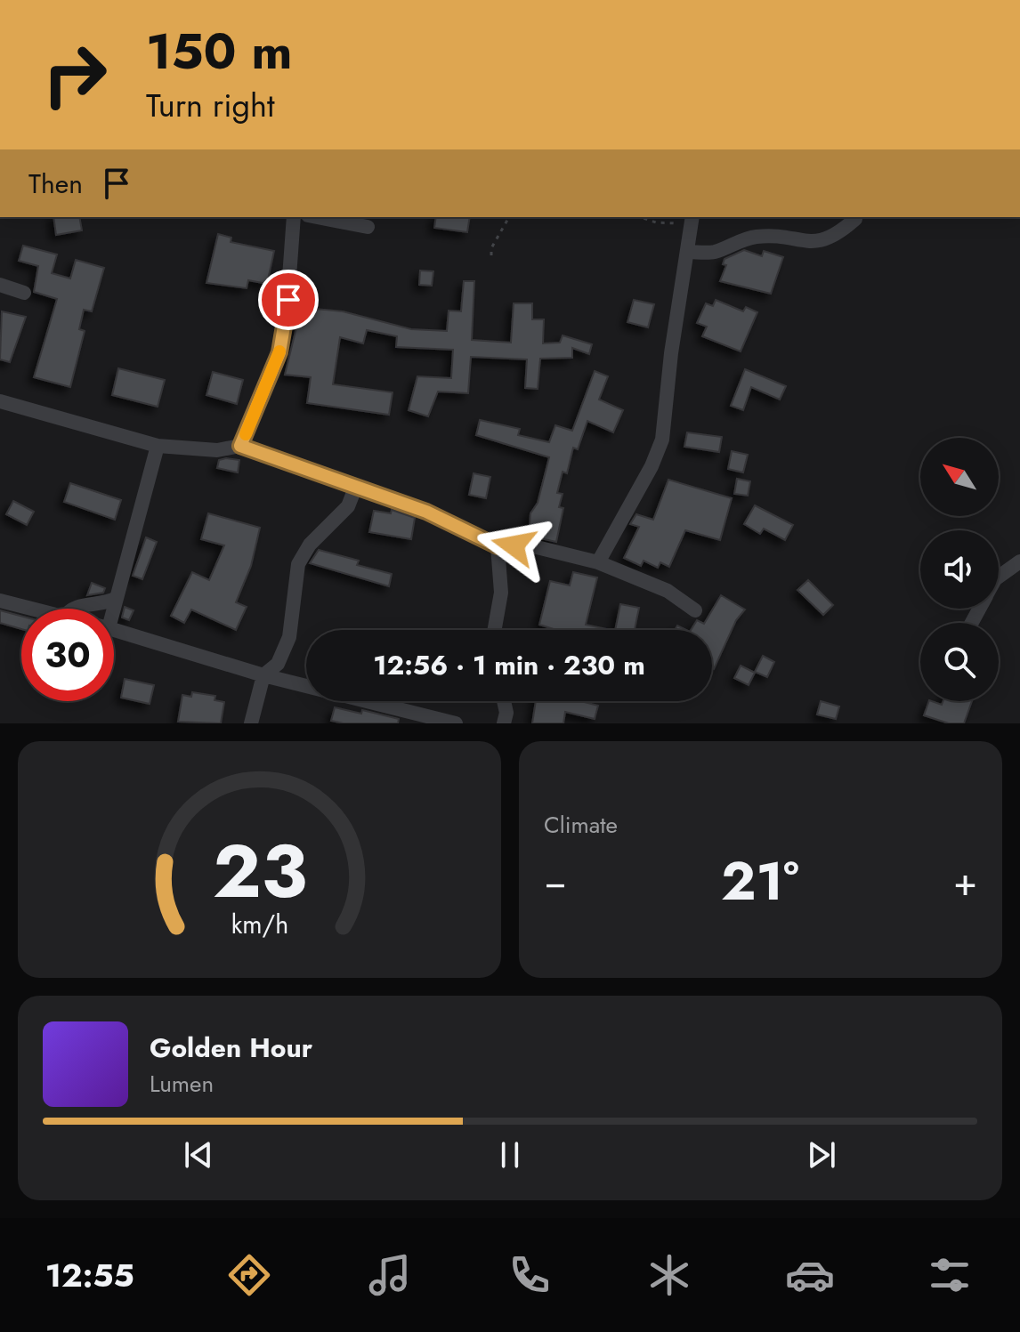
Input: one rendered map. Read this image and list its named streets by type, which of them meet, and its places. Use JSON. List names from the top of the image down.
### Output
{
  "north": "top left",
  "page": {
    "turn": ["150 m", "Turn right"],
    "then": "Then",
    "limit": "30",
    "trip": "12:56 · 1 min · 230 m",
    "tile": "Climate",
    "heat": ["−", "21°", "+"],
    "song": ["Golden Hour", "Lumen"],
    "tabs": "12:55",
    "gauge": ["23", "km/h"]
  }
}
